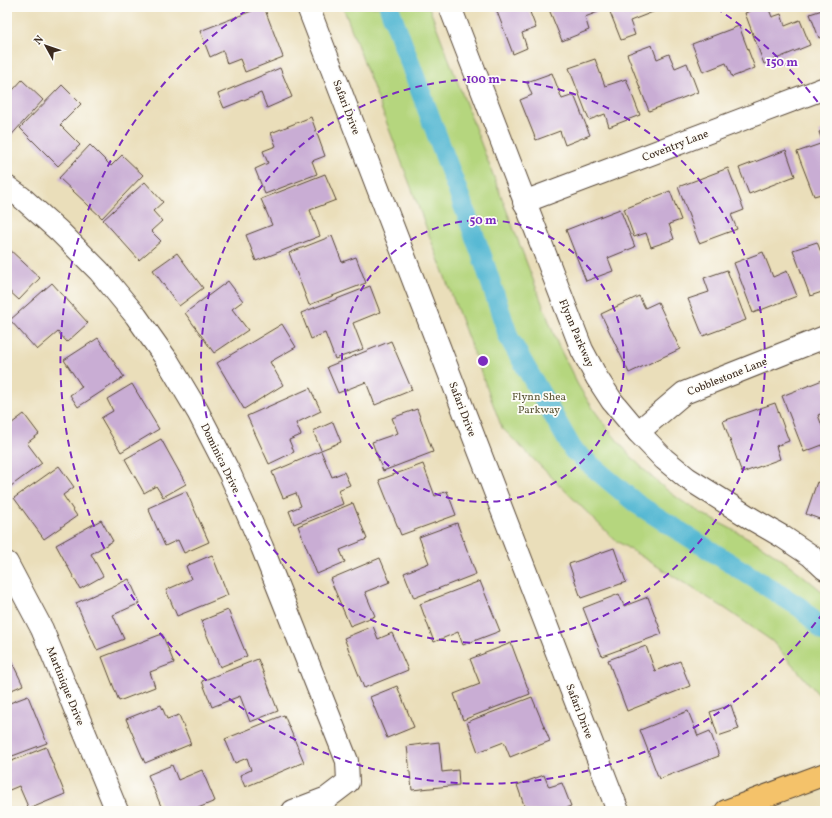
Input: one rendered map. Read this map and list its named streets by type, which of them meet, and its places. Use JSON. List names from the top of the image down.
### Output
{
  "streets": {
    "street": [
      "Safari Drive",
      "Coventry Lane",
      "Flynn Parkway",
      "Cobblestone Lane",
      "Dominica Drive",
      "Martinique Drive"
    ]
  },
  "crossings": [
    ["Coventry Lane", "Flynn Parkway"],
    ["Flynn Parkway", "Cobblestone Lane"]
  ],
  "parks": ["Flynn Shea Parkway"],
  "north": "top left",
  "rings": ["150 m", "100 m", "50 m"]
}
